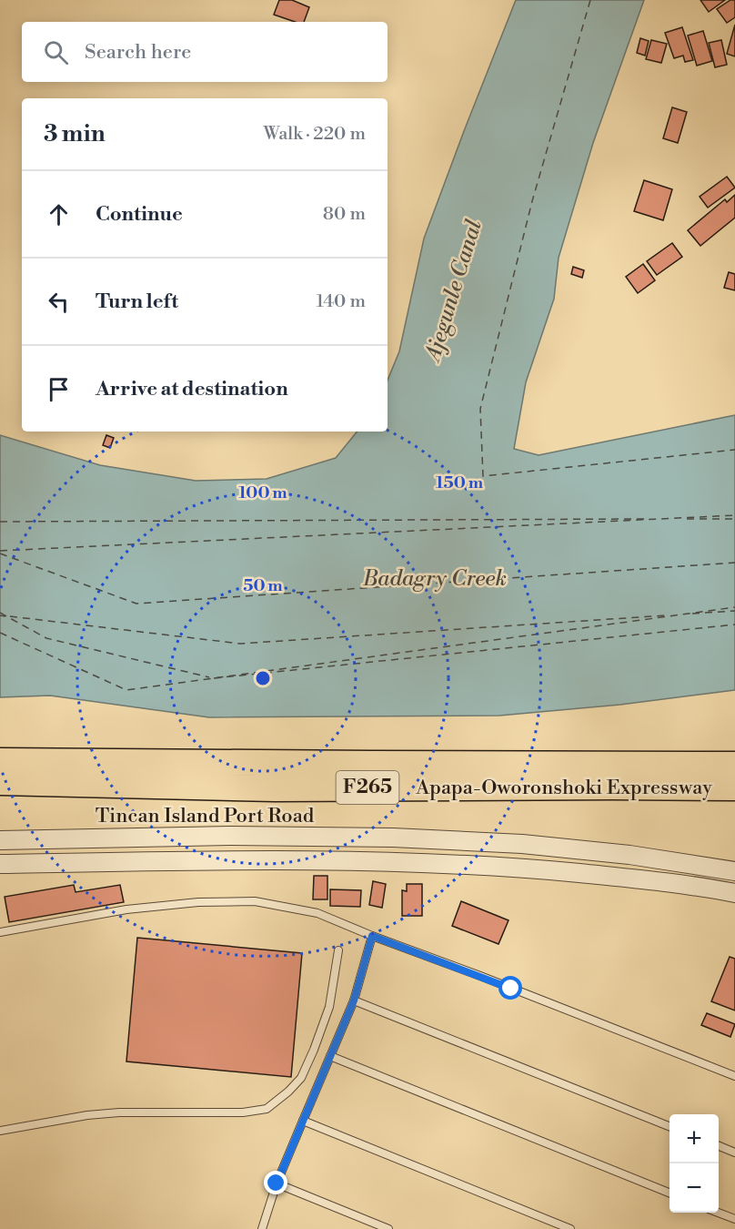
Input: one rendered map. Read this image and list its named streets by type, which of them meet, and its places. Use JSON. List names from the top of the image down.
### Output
{
  "streets": {
    "highway": ["F265", "Apapa-Oworonshoki Expressway"],
    "street": ["Tincan Island Port Road"]
  },
  "water": ["Ajegunle Canal", "Badagry Creek"],
  "page": {
    "search": "Search here",
    "heading": ["3 min", "Walk · 220 m"],
    "list": [
      ["Continue", "80 m"],
      ["Turn left", "140 m"],
      "Arrive at destination"
    ],
    "map_buttons": ["+", "−"]
  },
  "rings": ["150 m", "100 m", "50 m"]
}
